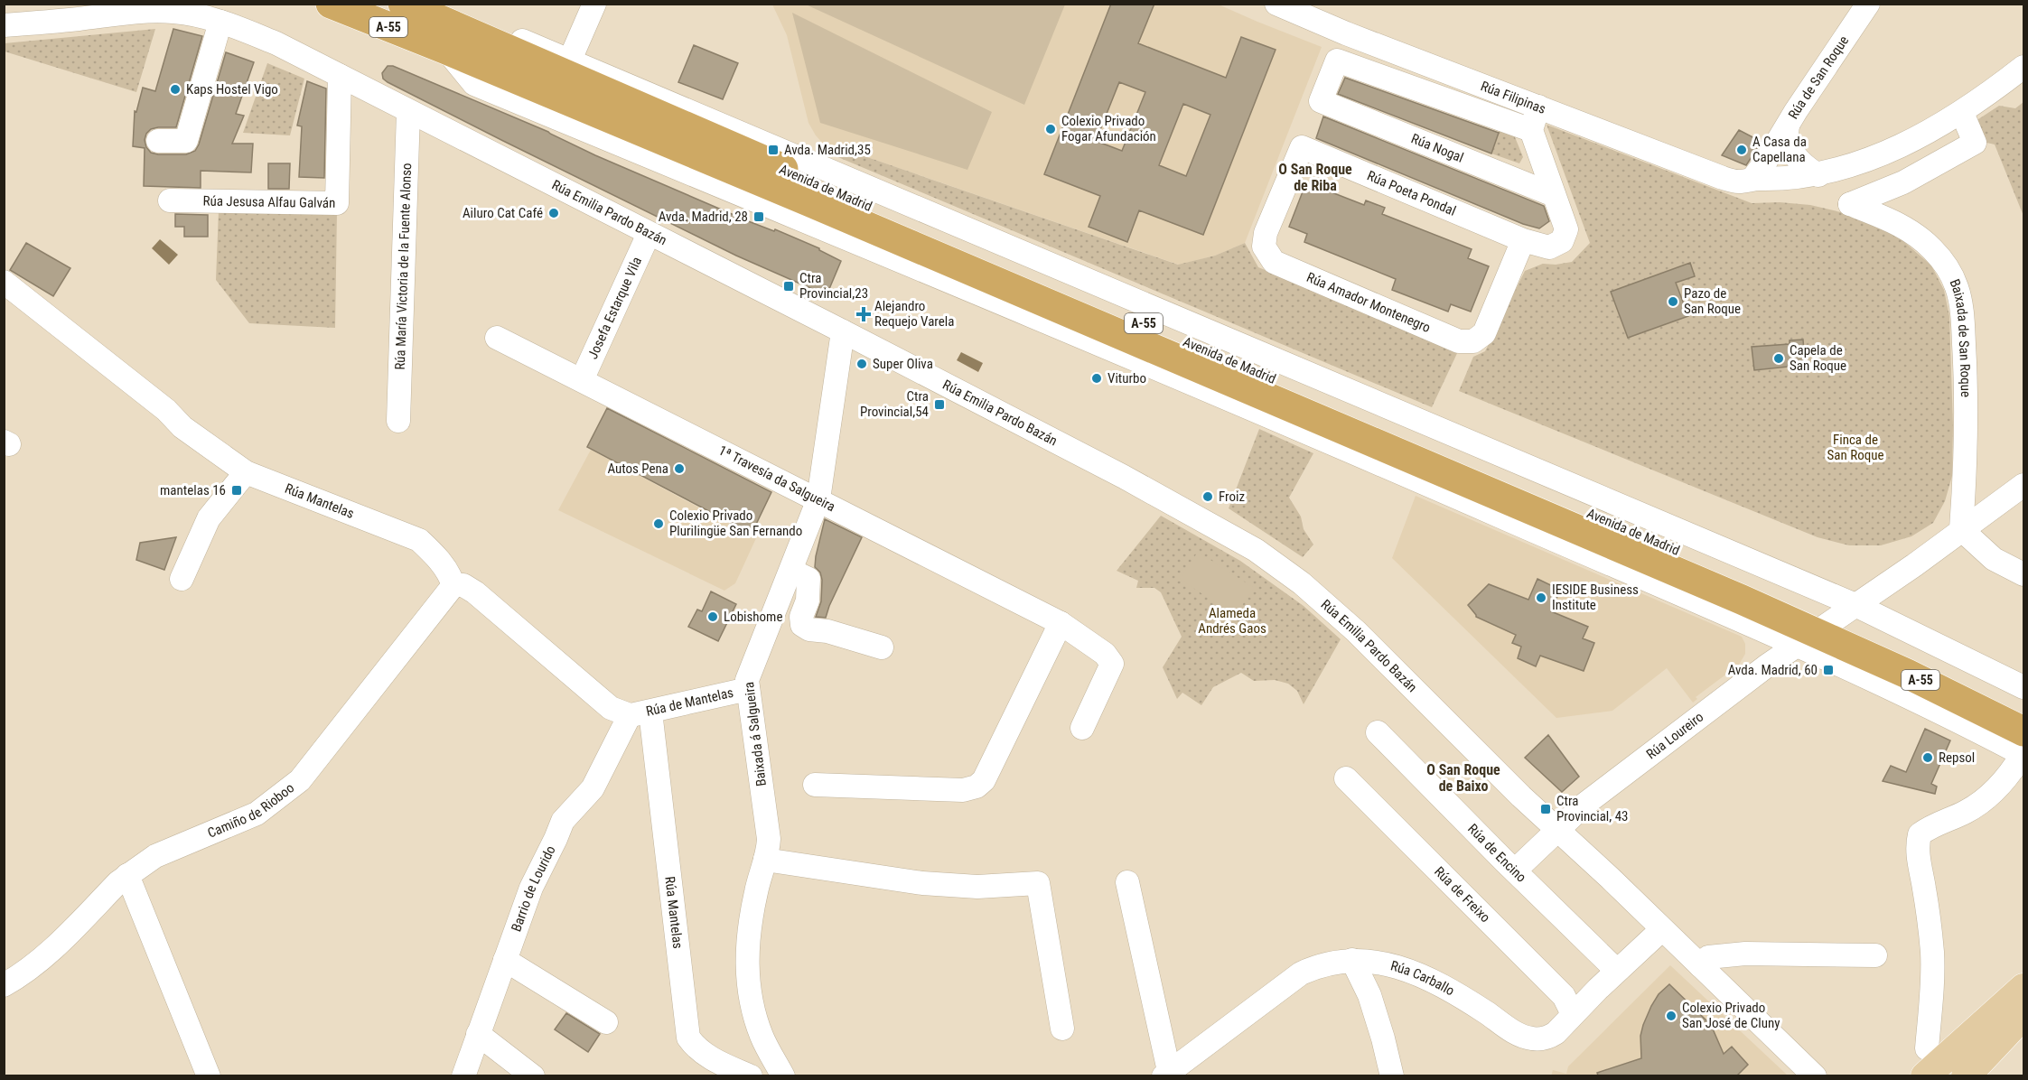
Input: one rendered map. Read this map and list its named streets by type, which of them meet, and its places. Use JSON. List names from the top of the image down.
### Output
{
  "streets": {
    "highway": ["A-55", "Avenida de Madrid"],
    "street": [
      "Rúa de San Roque",
      "Rúa Filipinas",
      "Rúa Nogal",
      "Rúa Poeta Pondal",
      "Rúa Jesusa Alfau Galván",
      "Rúa Emilia Pardo Bazán",
      "Rúa María Victoria de la Fuente Alonso",
      "Rúa Amador Montenegro",
      "Josefa Estarque Vila",
      "Baixada de San Roque",
      "1ª Travesía da Salgueira",
      "Rúa Mantelas",
      "Rúa de Mantelas",
      "Baixada á Salgueira",
      "Rúa Loureiro",
      "Camiño de Rioboo",
      "Rúa de Encino",
      "Barrio de Lourido",
      "Rúa de Freixo",
      "Rúa Carballo"
    ]
  },
  "crossings": [
    ["Rúa de San Roque", "Rúa Filipinas"],
    ["Rúa Nogal", "Rúa Poeta Pondal"],
    ["Avenida de Madrid", "Rúa Loureiro"],
    ["Rúa Poeta Pondal", "Rúa Amador Montenegro"],
    ["Rúa Jesusa Alfau Galván", "Rúa Emilia Pardo Bazán"],
    ["Rúa Emilia Pardo Bazán", "Rúa María Victoria de la Fuente Alonso"],
    ["Rúa Emilia Pardo Bazán", "Josefa Estarque Vila"],
    ["Rúa Emilia Pardo Bazán", "Baixada á Salgueira"],
    ["Rúa Emilia Pardo Bazán", "Rúa Loureiro"],
    ["Rúa Emilia Pardo Bazán", "Rúa Carballo"],
    ["Josefa Estarque Vila", "1ª Travesía da Salgueira"],
    ["Baixada de San Roque", "Rúa Loureiro"],
    ["1ª Travesía da Salgueira", "Baixada á Salgueira"],
    ["Rúa Mantelas", "Rúa de Mantelas"],
    ["Rúa Mantelas", "Camiño de Rioboo"],
    ["Rúa Mantelas", "Barrio de Lourido"],
    ["Rúa de Mantelas", "Baixada á Salgueira"],
    ["Rúa de Mantelas", "Barrio de Lourido"],
    ["Rúa Loureiro", "Rúa de Encino"],
    ["Rúa de Encino", "Rúa Carballo"],
    ["Rúa de Freixo", "Rúa Carballo"]
  ],
  "districts": ["O San Roque de Riba", "O San Roque de Baixo"],
  "parks": ["Finca de San Roque", "Alameda Andrés Gaos"],
  "places": {
    "other": [
      "Kaps Hostel Vigo",
      "Colexio Privado Fogar Afundación",
      "A Casa da Capellana",
      "Ailuro Cat Café",
      "Pazo de San Roque",
      "Capela de San Roque",
      "Super Oliva",
      "Viturbo",
      "Autos Pena",
      "Froiz",
      "Colexio Privado Plurilingüe San Fernando",
      "IESIDE Business Institute",
      "Lobishome",
      "Repsol",
      "Colexio Privado San José de Cluny"
    ],
    "transit": [
      "Avda. Madrid,35",
      "Avda. Madrid, 28",
      "Ctra Provincial,23",
      "Ctra Provincial,54",
      "mantelas 16",
      "Avda. Madrid, 60",
      "Ctra Provincial, 43"
    ],
    "health": ["Alejandro Requejo Varela"]
  }
}
